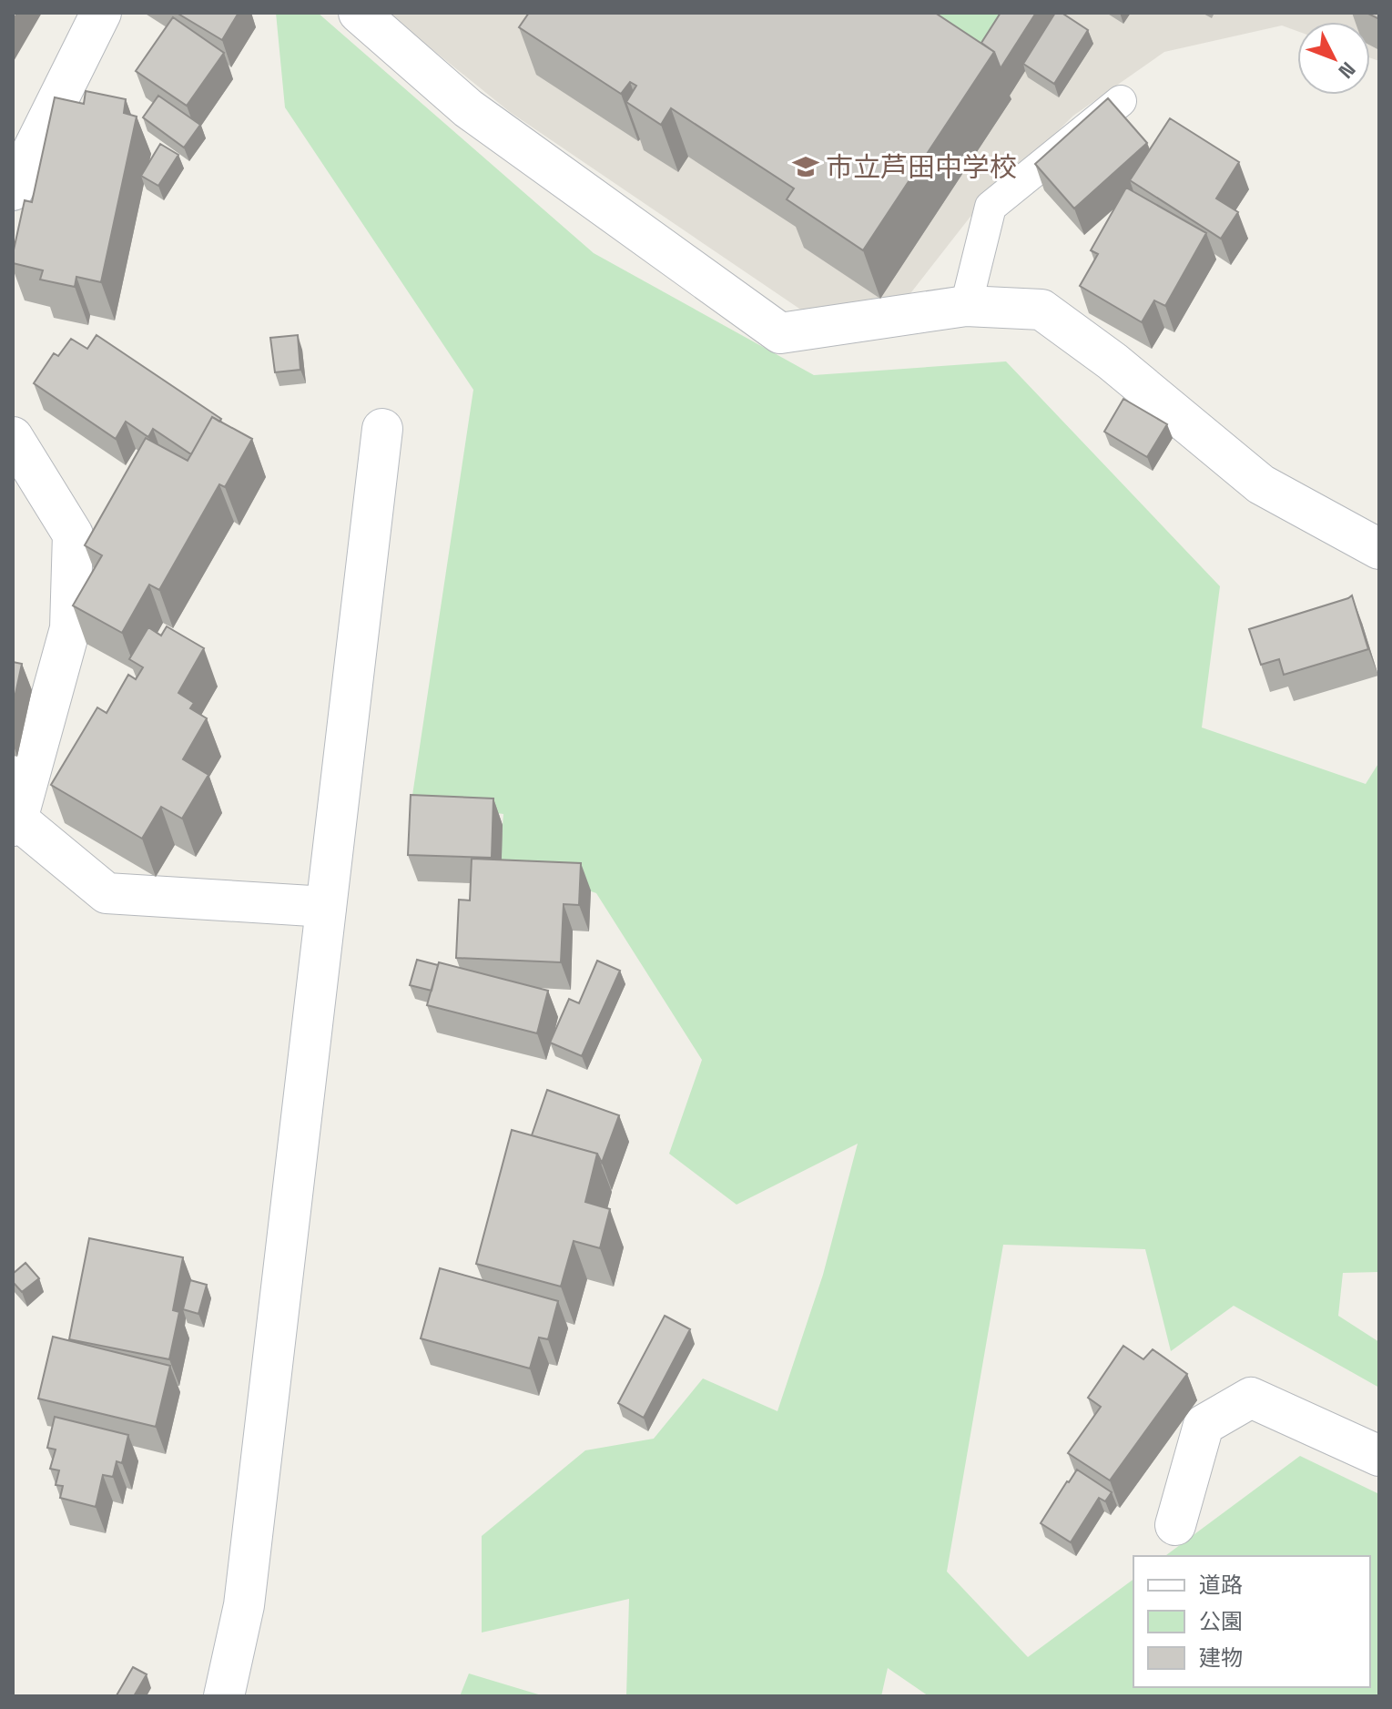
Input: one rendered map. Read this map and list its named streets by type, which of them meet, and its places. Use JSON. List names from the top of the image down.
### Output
{
  "places": {
    "school or university": ["市立芦田中学校"]
  },
  "legend": ["道路", "公園", "建物"],
  "north": "bottom right"
}
